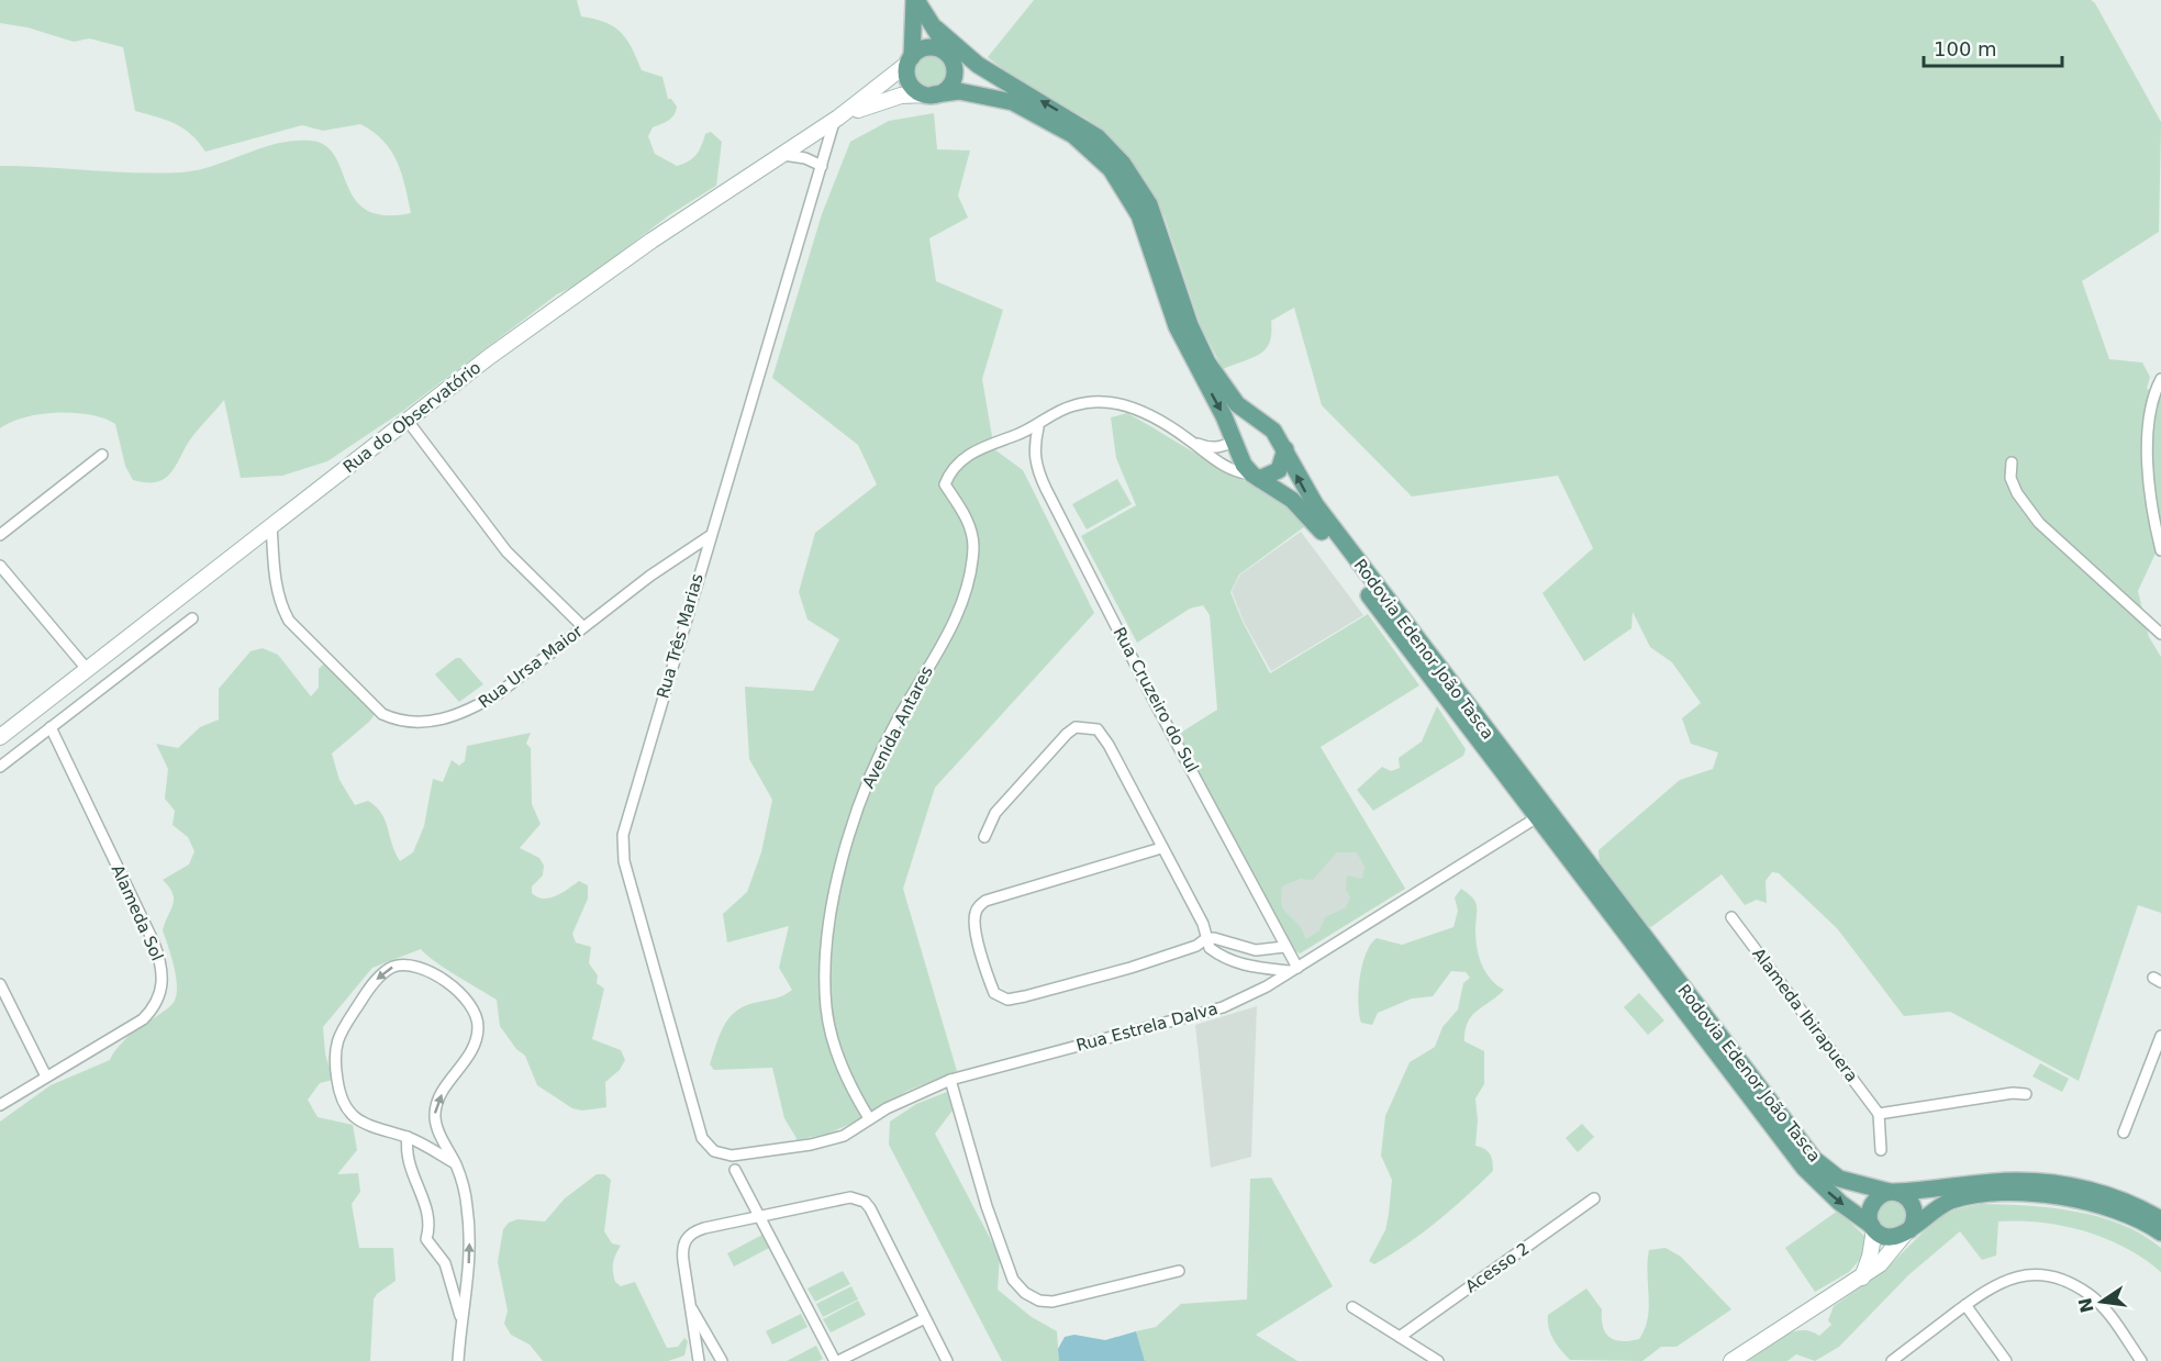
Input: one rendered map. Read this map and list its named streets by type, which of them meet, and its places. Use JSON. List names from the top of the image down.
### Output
{
  "streets": {
    "main road": ["Rodovia Edenor João Tasca"],
    "street": [
      "Rua do Observatório",
      "Rua Três Marias",
      "Rua Ursa Maior",
      "Rua Cruzeiro do Sul",
      "Avenida Antares",
      "Alameda Sol",
      "Alameda Ibirapuera",
      "Rua Estrela Dalva",
      "Acesso 2"
    ]
  },
  "crossings": [
    ["Rua do Observatório", "Rua Três Marias"],
    ["Rua do Observatório", "Rodovia Edenor João Tasca"],
    ["Rua do Observatório", "Rua Ursa Maior"],
    ["Rua Três Marias", "Rua Ursa Maior"],
    ["Rua Três Marias", "Rua Estrela Dalva"],
    ["Rodovia Edenor João Tasca", "Rua Estrela Dalva"],
    ["Rua Cruzeiro do Sul", "Avenida Antares"],
    ["Rua Cruzeiro do Sul", "Rua Estrela Dalva"],
    ["Avenida Antares", "Rua Estrela Dalva"]
  ],
  "scale_bar": "100 m",
  "north": "left"
}
